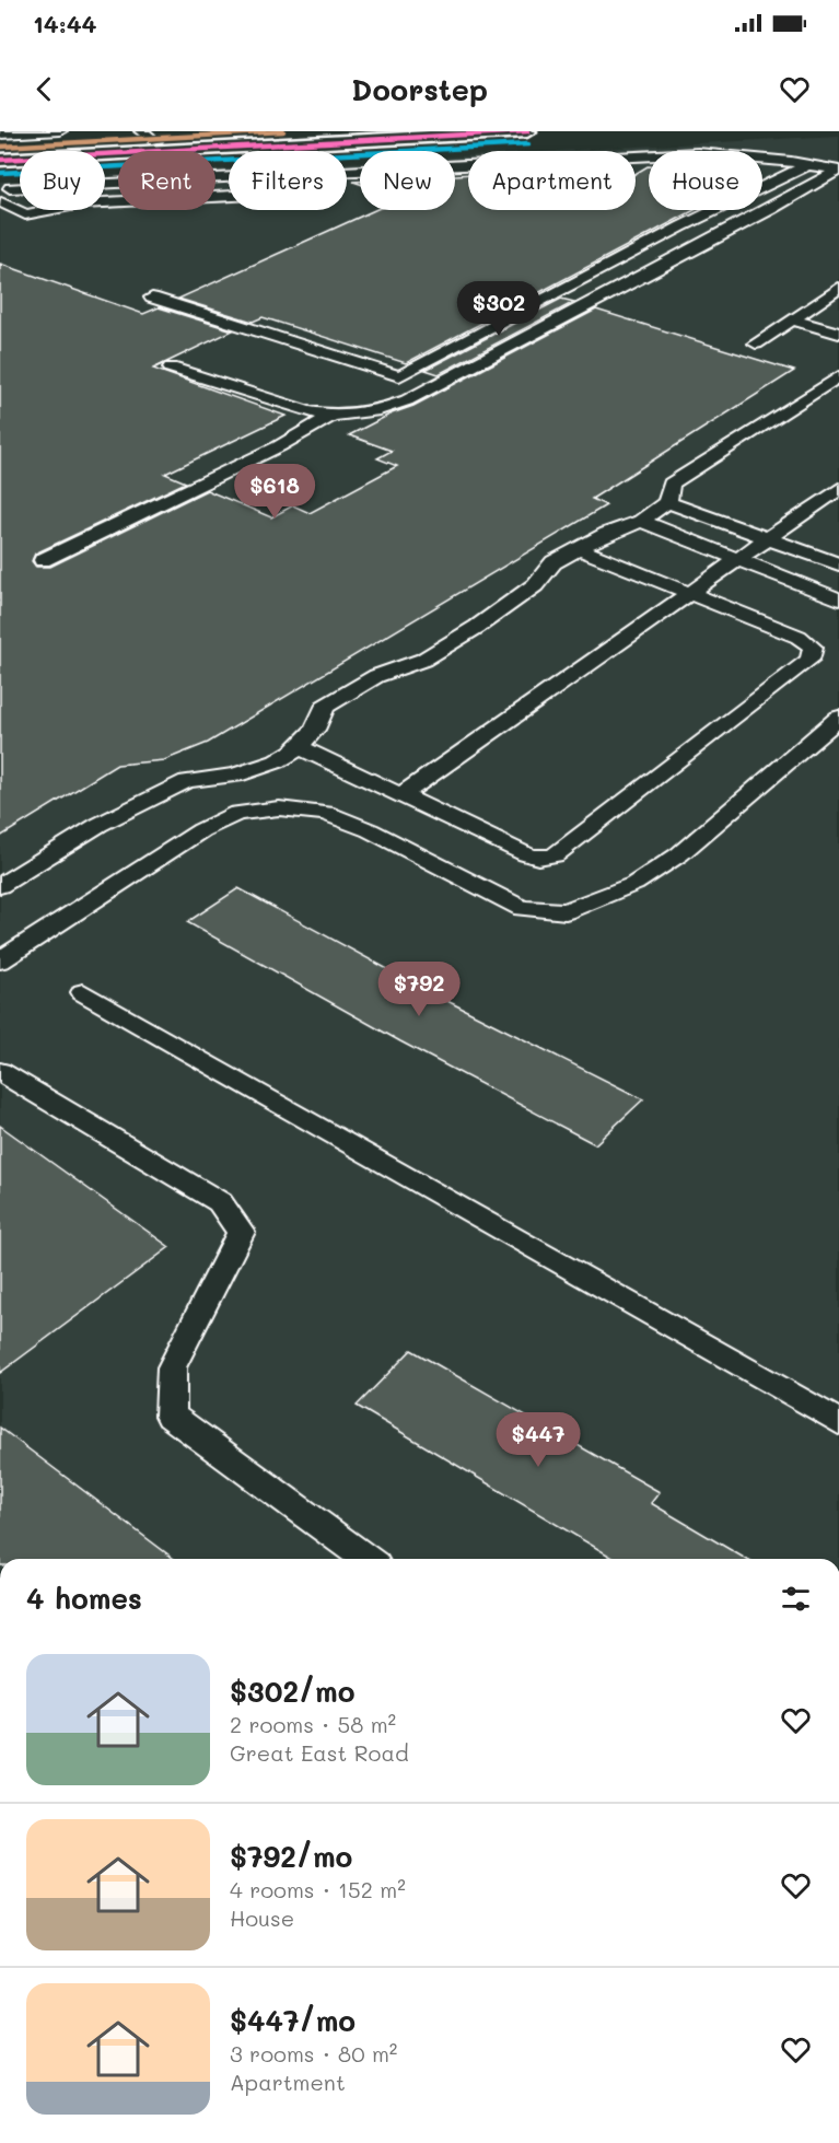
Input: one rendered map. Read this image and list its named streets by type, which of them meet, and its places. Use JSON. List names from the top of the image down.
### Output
{
  "page": {
    "status": "14:44",
    "header": "Doorstep",
    "chip": [
      "Buy",
      "Rent",
      "Filters",
      "New",
      "Apartment",
      "House"
    ],
    "price": [
      "$302",
      "$618",
      "$792",
      "$447"
    ],
    "heading": "4 homes",
    "list": [
      {
        "name": "$302/mo",
        "note": "2 rooms · 58 m² · Great East Road"
      },
      {
        "name": "$792/mo",
        "note": "4 rooms · 152 m² · House"
      },
      {
        "name": "$447/mo",
        "note": "3 rooms · 80 m² · Apartment"
      }
    ]
  }
}
